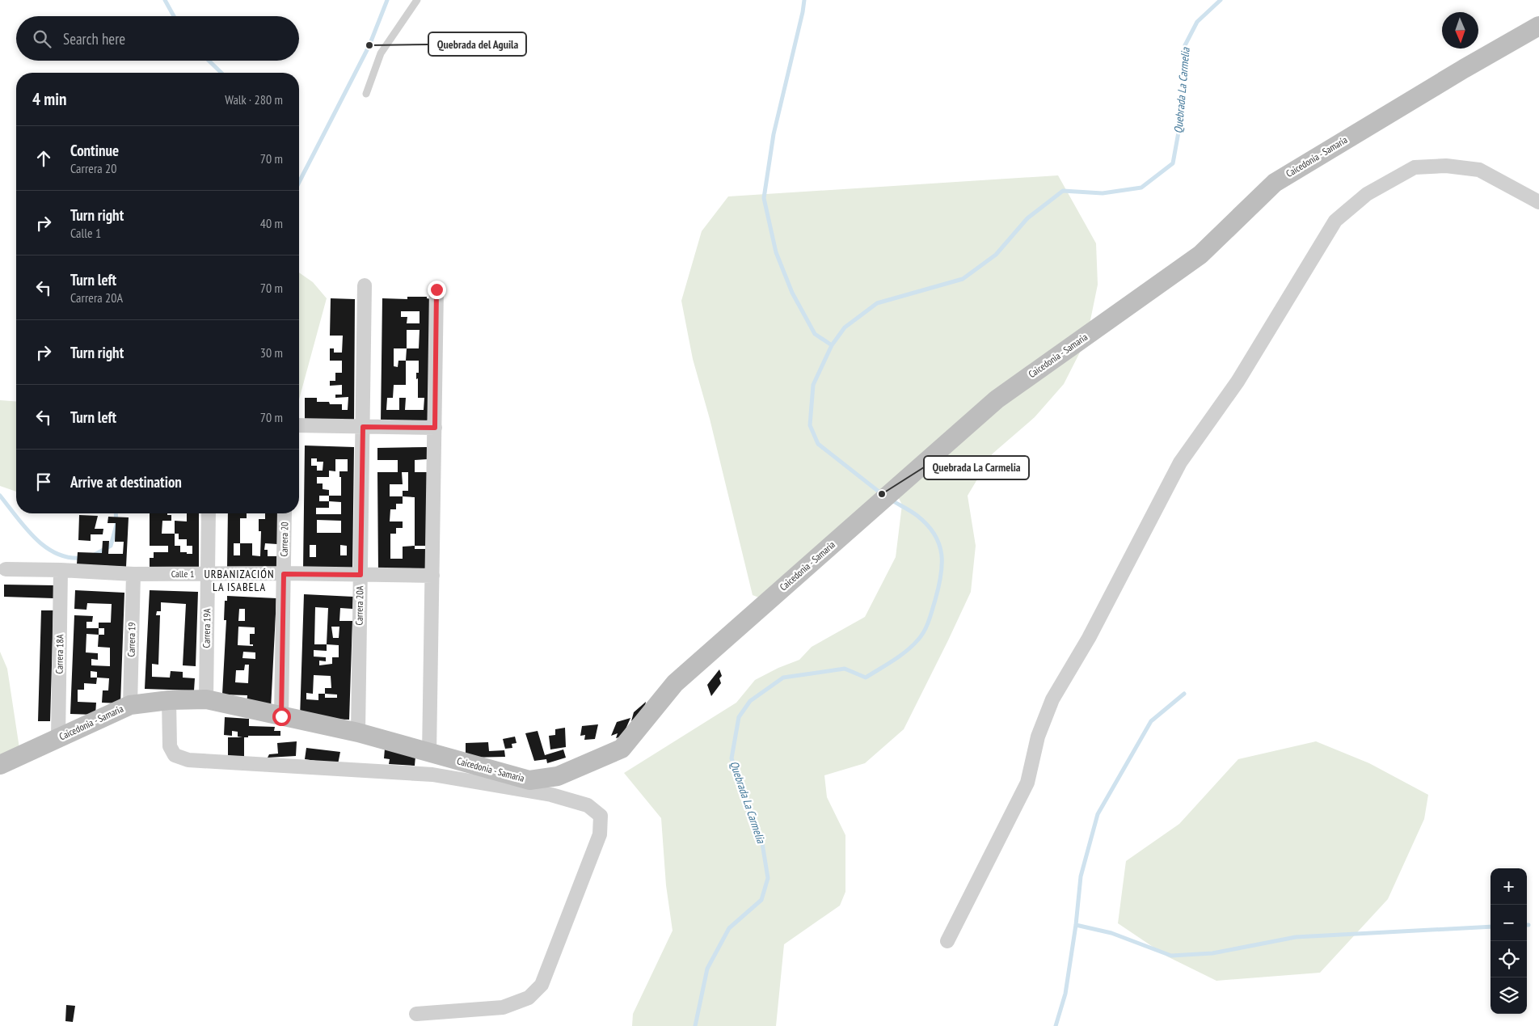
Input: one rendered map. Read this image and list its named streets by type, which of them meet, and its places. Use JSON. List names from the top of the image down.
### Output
{
  "streets": {
    "street": [
      "Caicedonia - Samaria",
      "Carrera 20",
      "Calle 1",
      "Carrera 20A",
      "Carrera 19A",
      "Carrera 19",
      "Carrera 18A"
    ]
  },
  "crossings": [
    ["Caicedonia - Samaria", "Carrera 20"],
    ["Caicedonia - Samaria", "Carrera 20A"],
    ["Caicedonia - Samaria", "Carrera 19A"],
    ["Caicedonia - Samaria", "Carrera 19"],
    ["Caicedonia - Samaria", "Carrera 18A"],
    ["Carrera 20", "Calle 1"],
    ["Calle 1", "Carrera 20A"],
    ["Calle 1", "Carrera 19A"],
    ["Calle 1", "Carrera 19"],
    ["Calle 1", "Carrera 18A"]
  ],
  "districts": ["URBANIZACIÓN LA ISABELA"],
  "water": ["Quebrada La Carmelia"],
  "places": ["Quebrada del Aguila", "Quebrada La Carmelia"],
  "north": "bottom",
  "page": {
    "search": "Search here",
    "heading": ["4 min", "Walk · 280 m"],
    "list": [
      ["Continue", "Carrera 20", "70 m"],
      ["Turn right", "Calle 1", "40 m"],
      ["Turn left", "Carrera 20A", "70 m"],
      ["Turn right", "30 m"],
      ["Turn left", "70 m"],
      "Arrive at destination"
    ],
    "map_buttons": ["+", "−"]
  }
}
